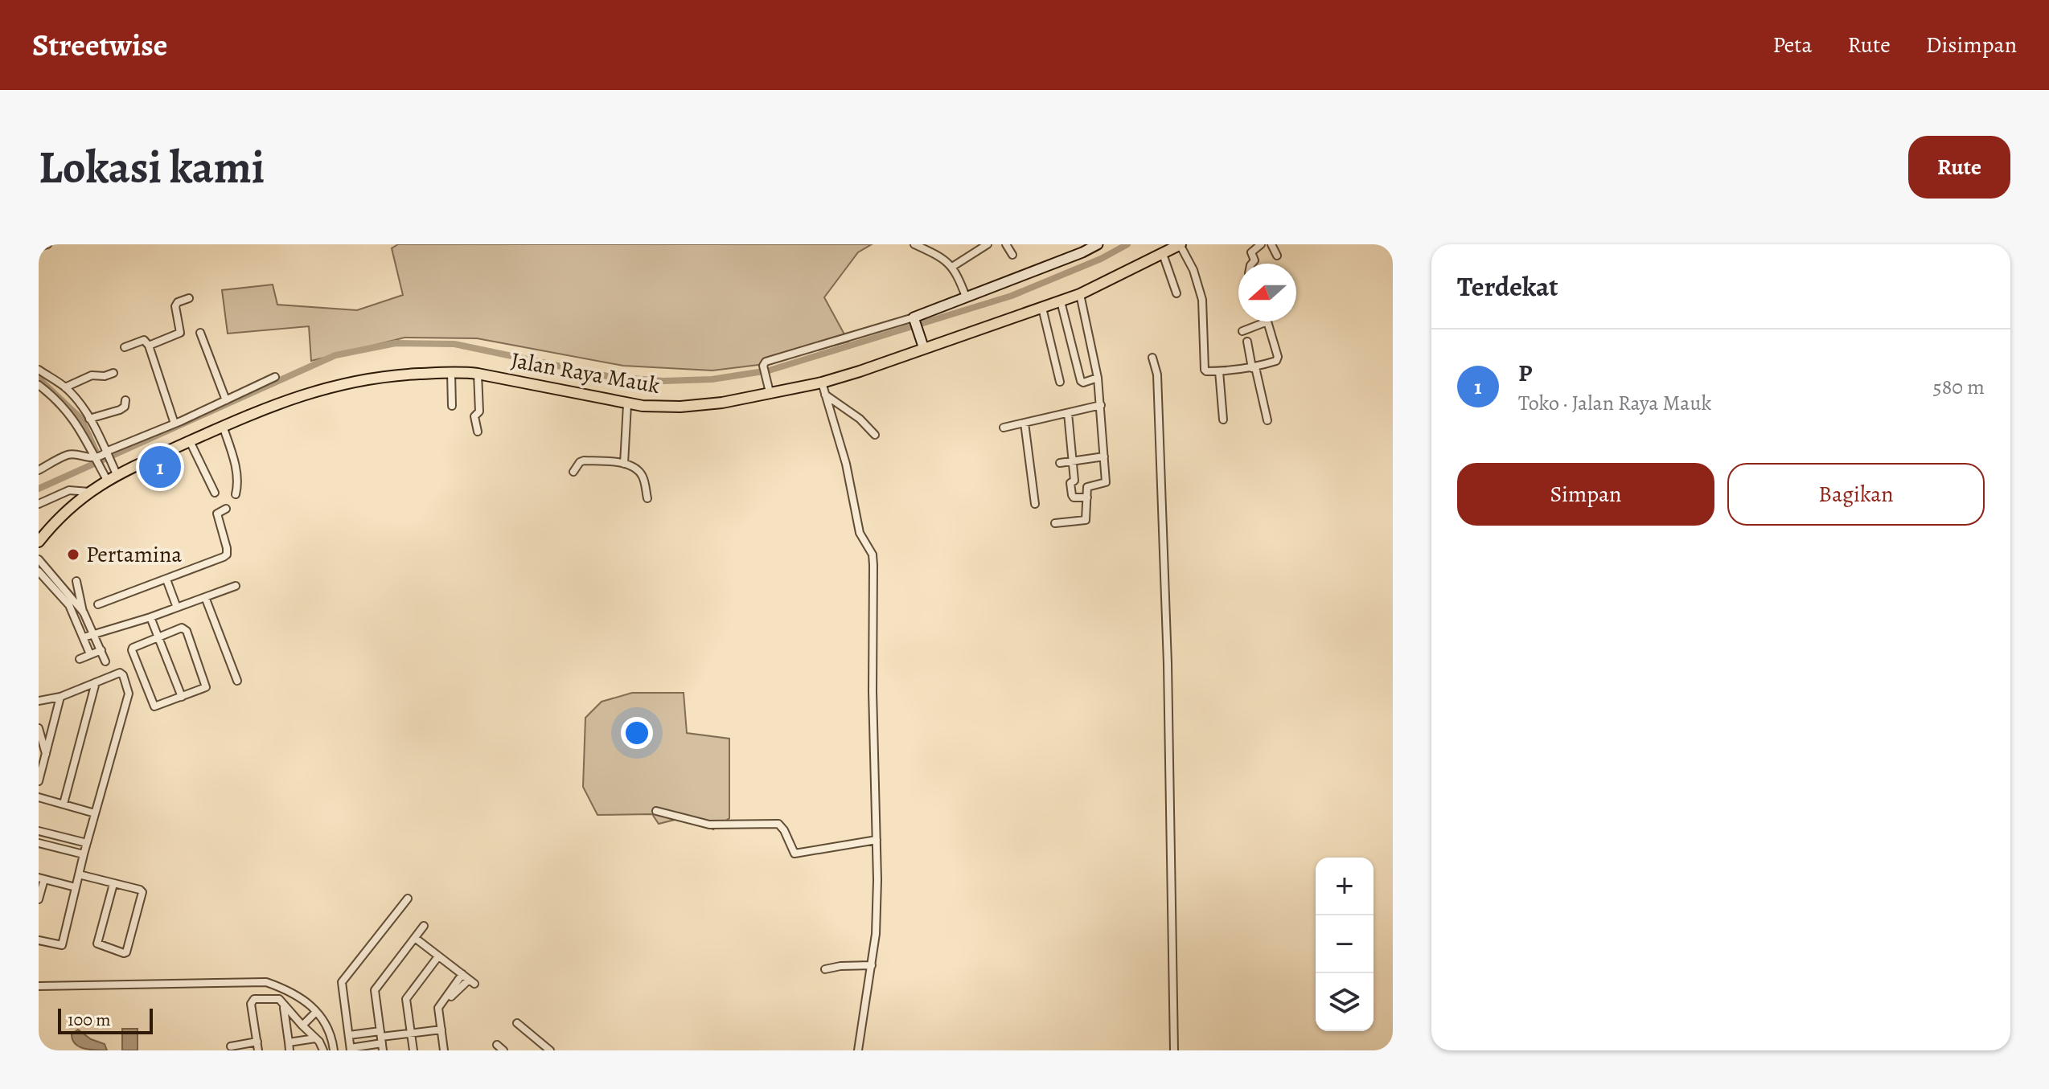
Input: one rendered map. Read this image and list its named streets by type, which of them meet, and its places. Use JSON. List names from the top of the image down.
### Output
{
  "streets": {
    "main road": ["Jalan Raya Mauk"]
  },
  "places": ["Pertamina"],
  "scale_bar": "100 m",
  "north": "left",
  "page": {
    "header": "Streetwise",
    "nav": ["Peta", "Rute", "Disimpan"],
    "buttons": [
      "Rute",
      ["Simpan", "Bagikan"]
    ],
    "title": "Lokasi kami",
    "heading": "Terdekat",
    "list": [
      {
        "mark": "1",
        "name": "P",
        "note": "Toko · Jalan Raya Mauk",
        "value": "580 m"
      }
    ],
    "pins": "1",
    "map_buttons": ["+", "−"],
    "scale": "100 m"
  }
}
